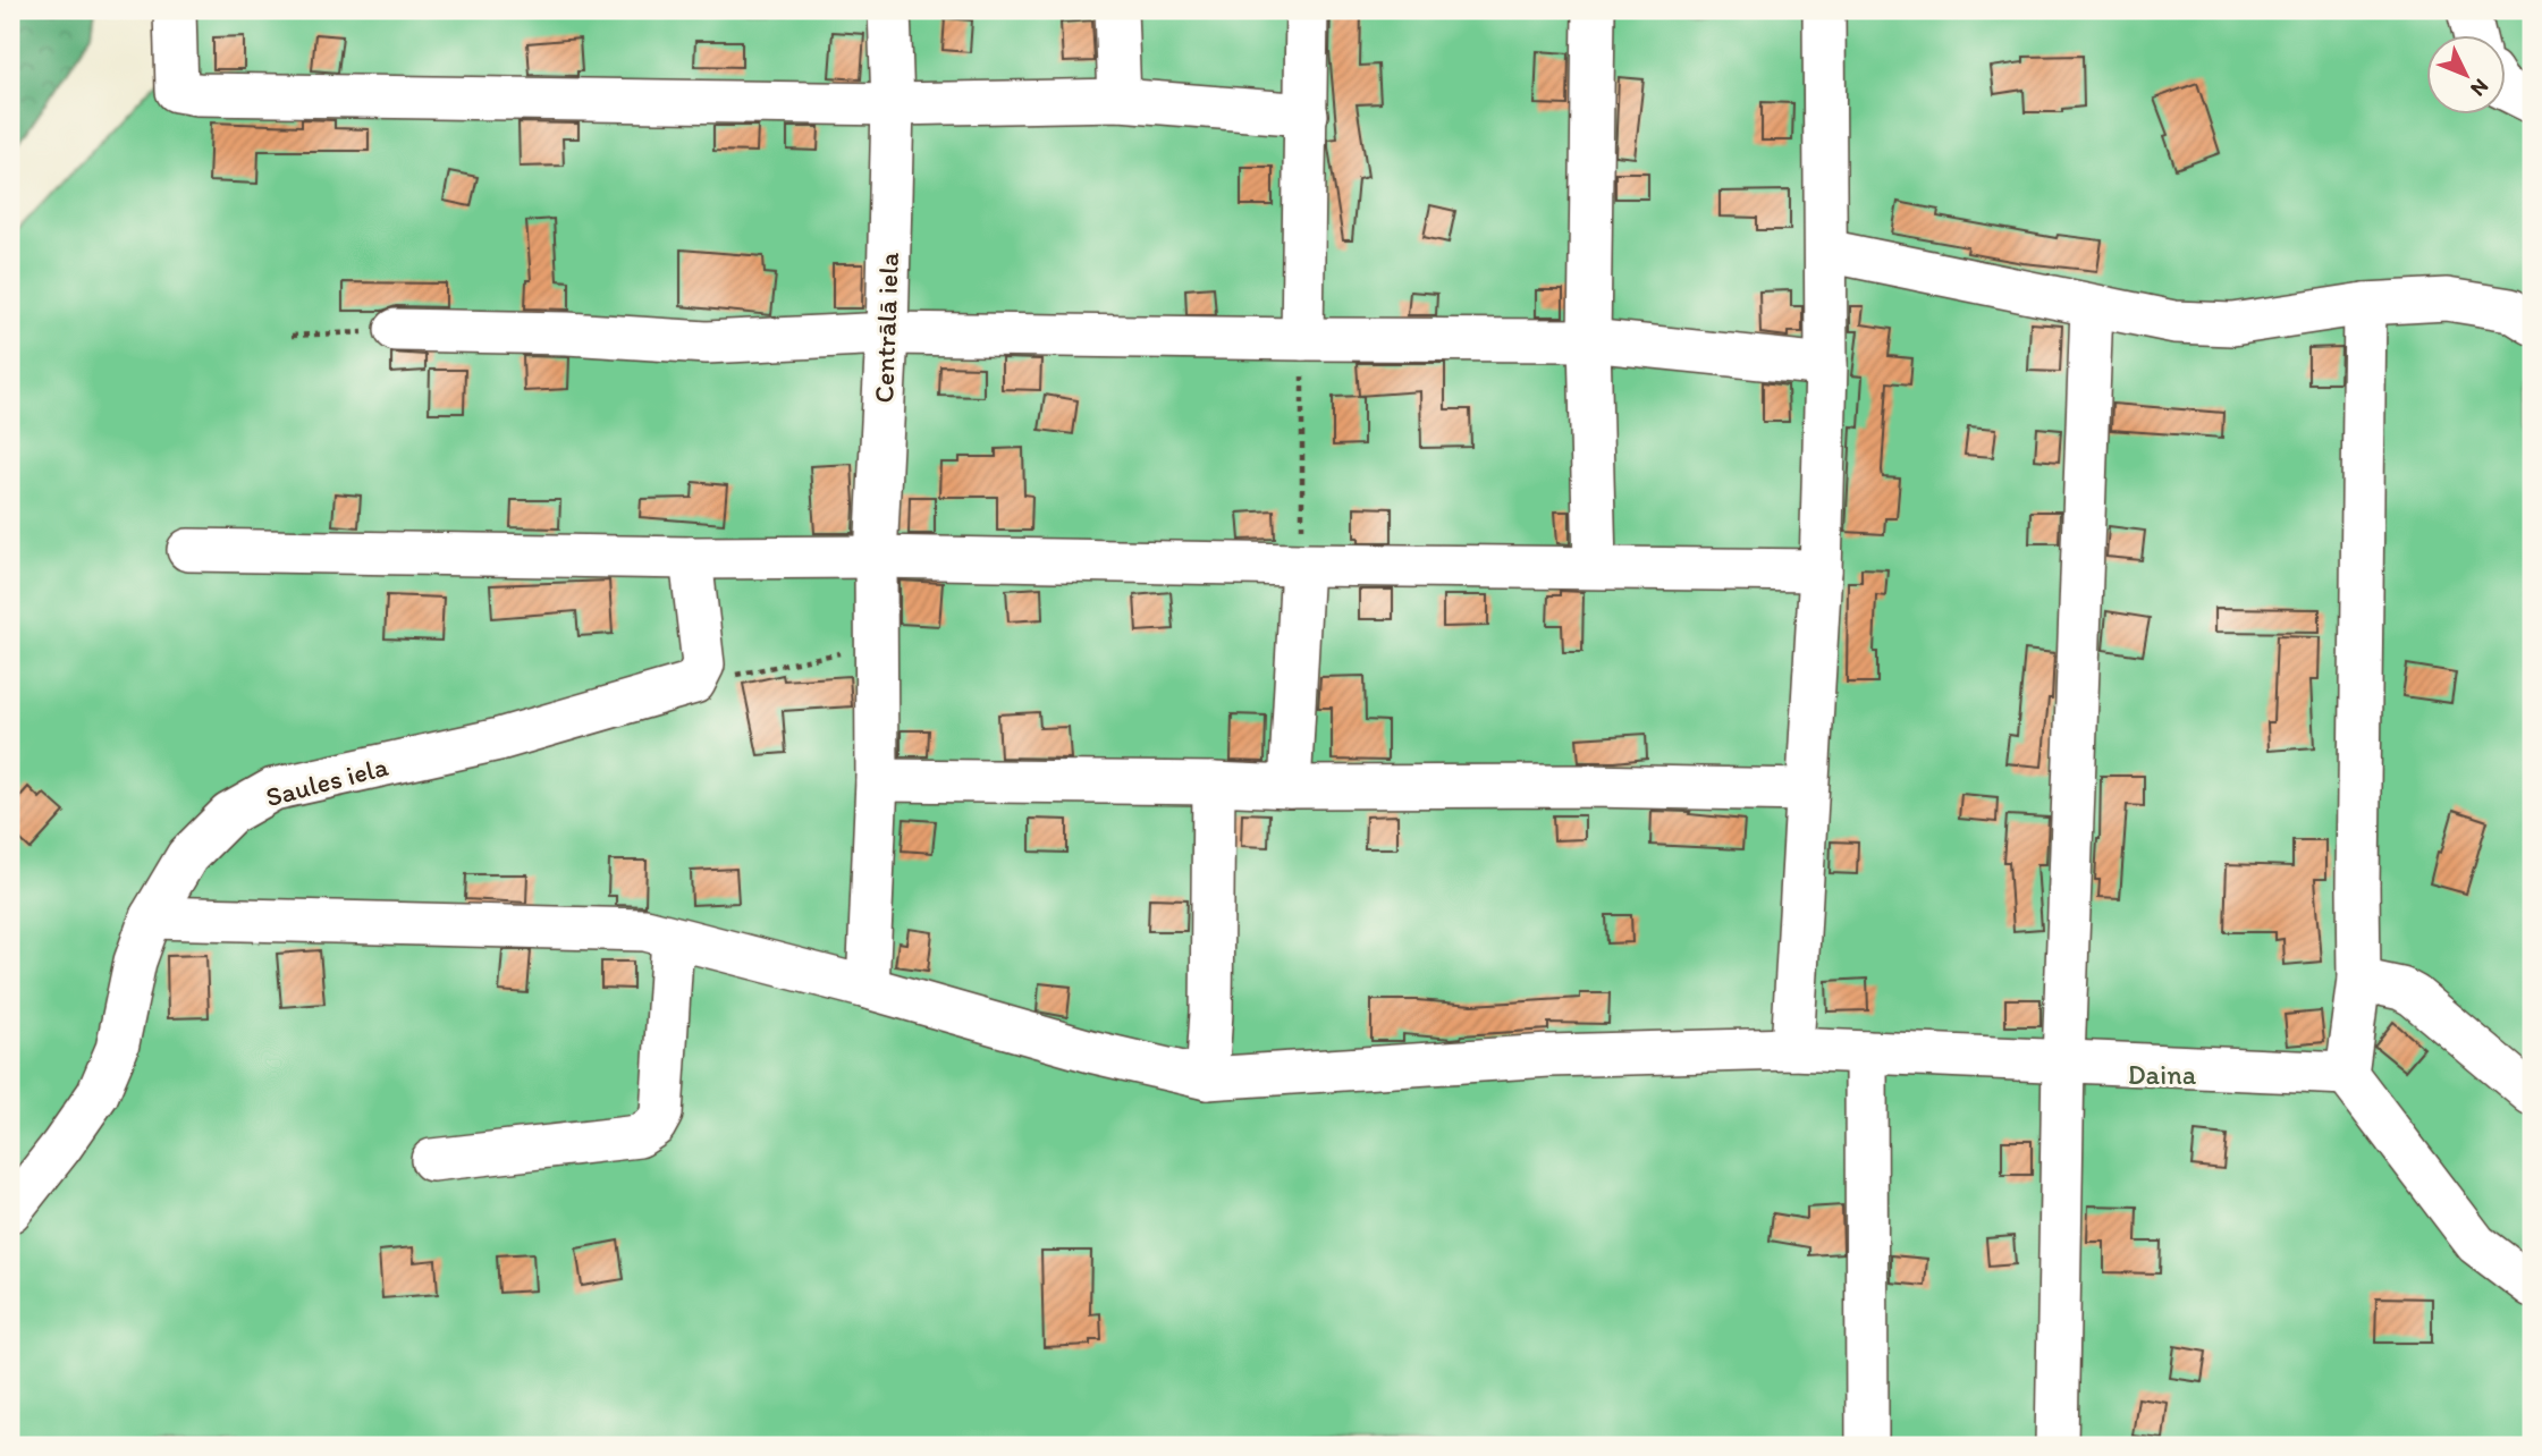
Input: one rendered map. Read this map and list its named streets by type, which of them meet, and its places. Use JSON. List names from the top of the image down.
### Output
{
  "streets": {
    "street": ["Centrālā iela", "Saules iela"]
  },
  "parks": ["Daina"],
  "north": "bottom right"
}
